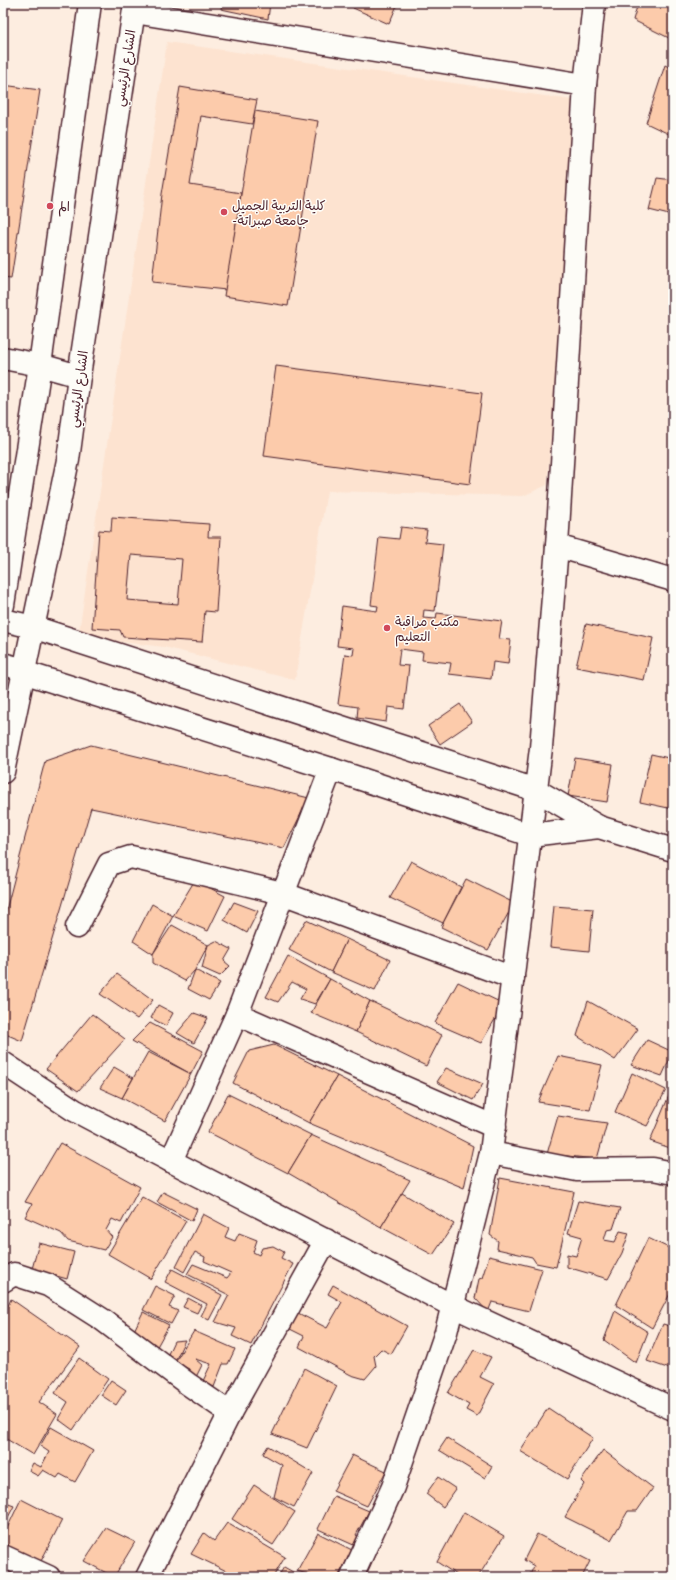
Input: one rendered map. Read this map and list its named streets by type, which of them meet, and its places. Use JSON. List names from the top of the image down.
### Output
{
  "streets": {
    "street": ["الشارع الرئيسي"]
  },
  "places": ["الم", "كلية التربية الجميل -جامعة صبراتة", "مكتب مراقبة التعليم"]
}
